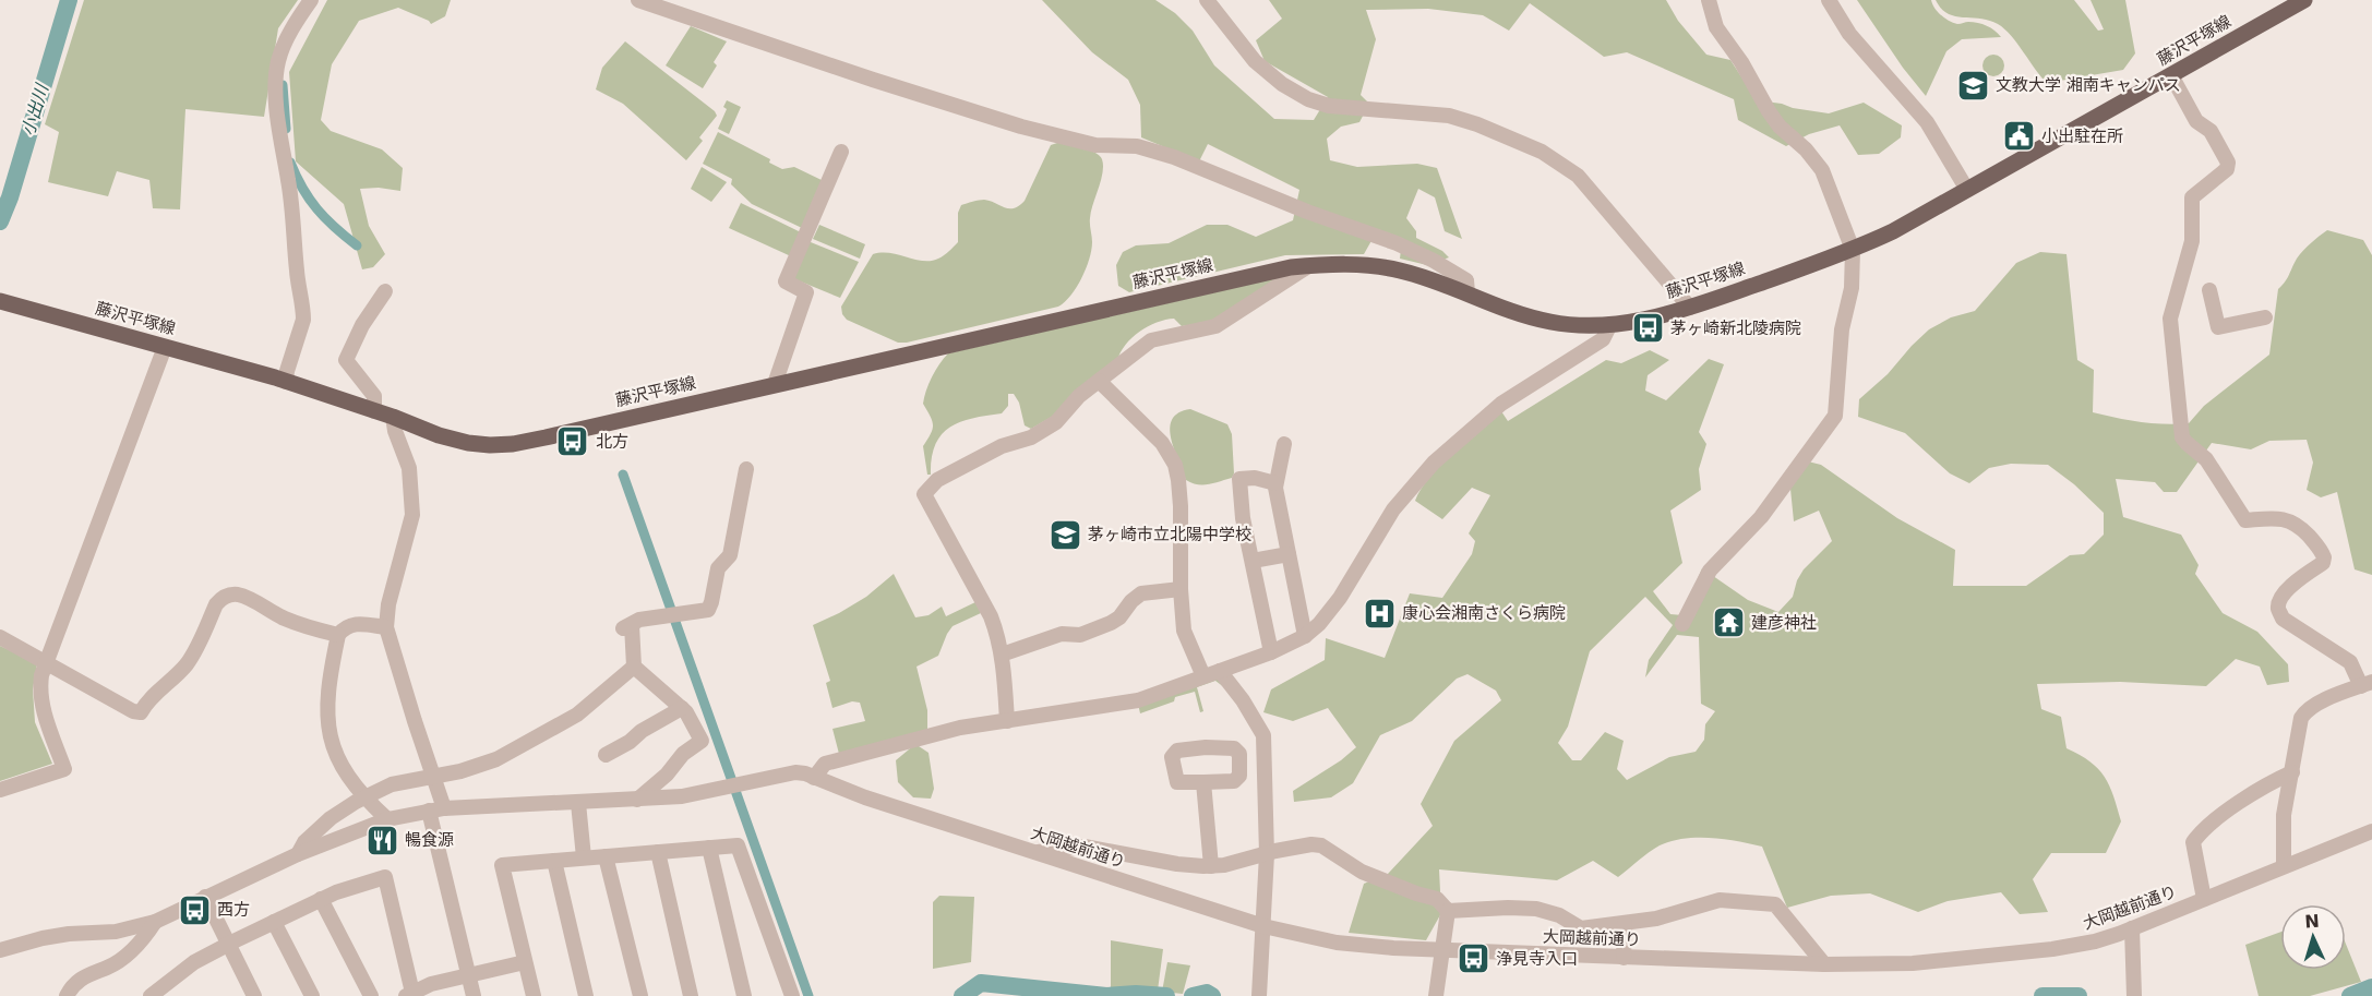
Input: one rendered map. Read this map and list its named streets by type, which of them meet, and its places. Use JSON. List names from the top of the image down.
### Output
{
  "streets": {
    "main road": ["藤沢平塚線"],
    "street": ["大岡越前通り"]
  },
  "water": ["小出川"],
  "places": {
    "school or university": ["文教大学 湘南キャンパス", "茅ヶ崎市立北陽中学校"],
    "public building": ["小出駐在所"],
    "bus stop": [
      "茅ヶ崎新北陵病院",
      "北方",
      "西方",
      "浄見寺入口"
    ],
    "hospital": ["康心会湘南さくら病院"],
    "temple": ["建彦神社"],
    "restaurant": ["暢食源"]
  },
  "north": "top"
}
